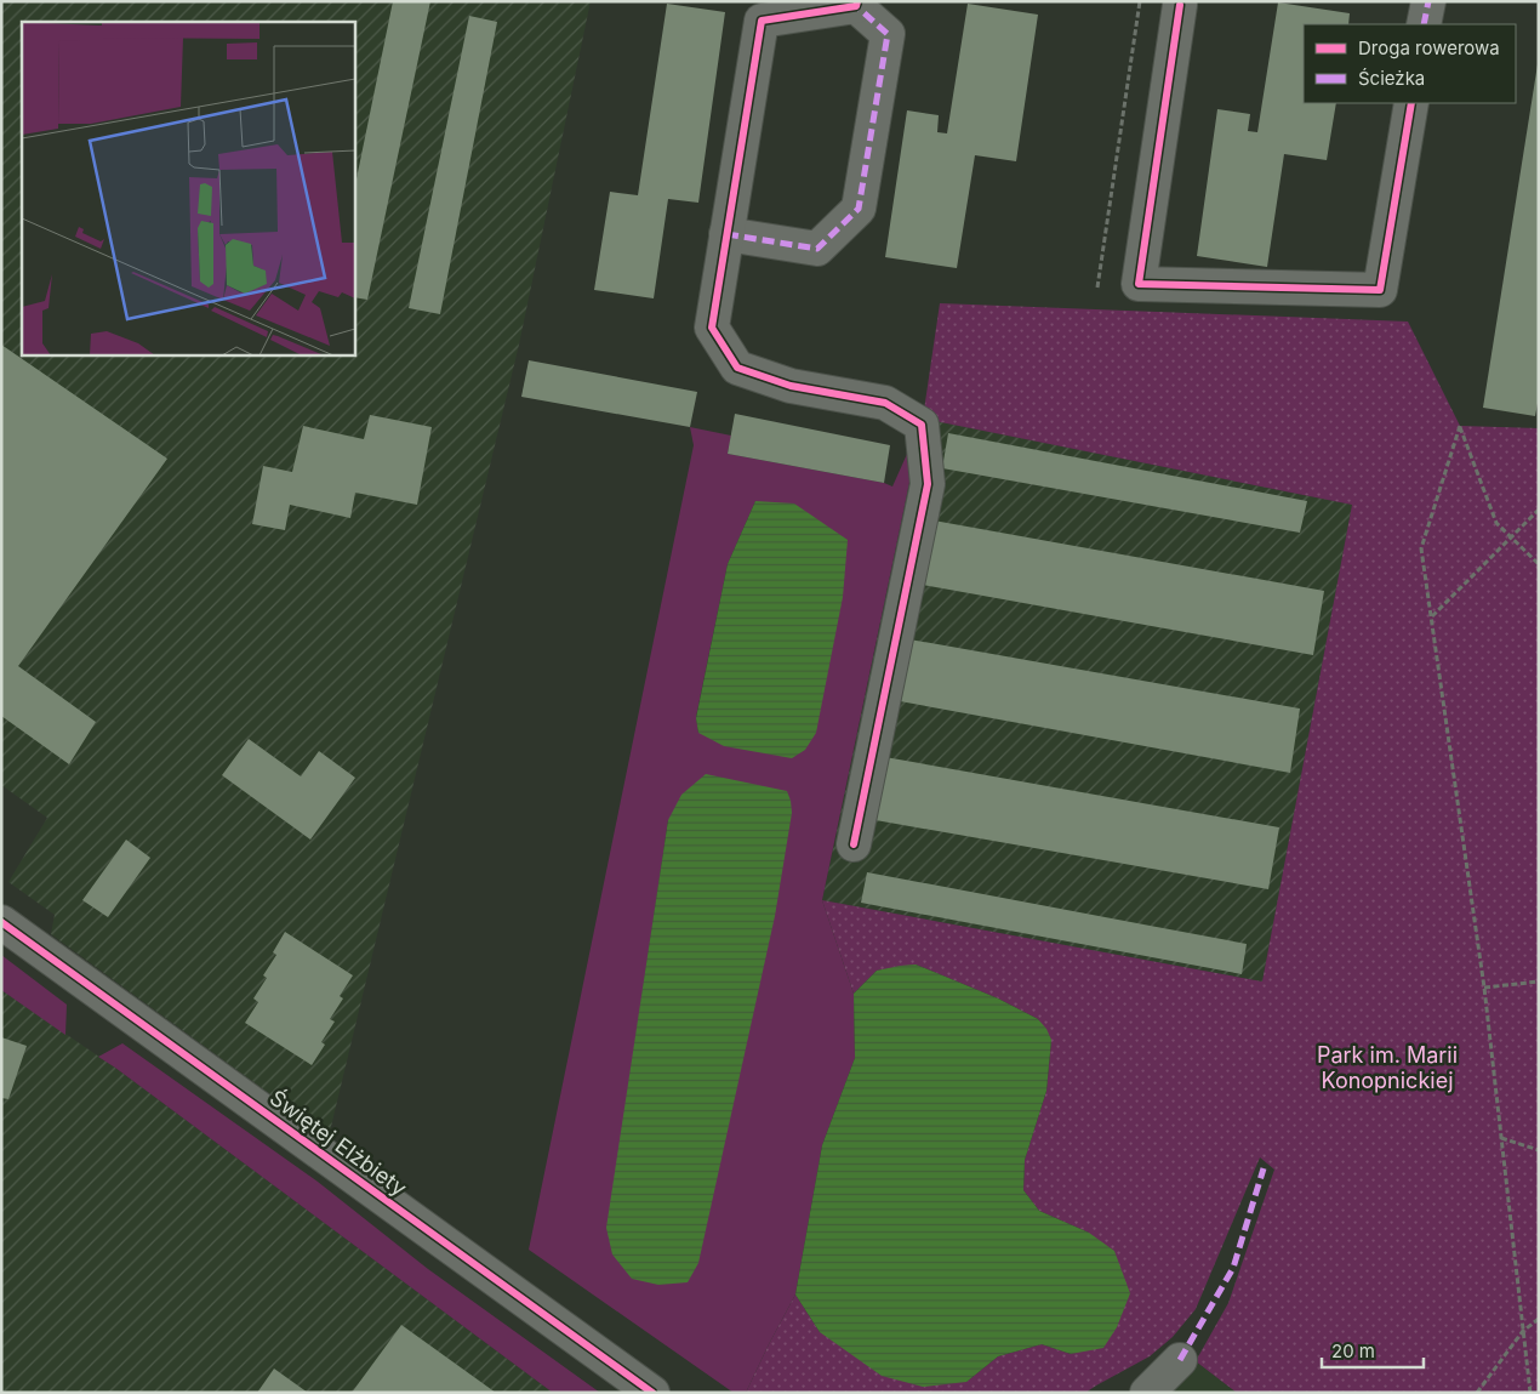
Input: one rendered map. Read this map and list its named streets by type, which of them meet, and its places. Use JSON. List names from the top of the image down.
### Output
{
  "streets": {
    "street": ["Świętej Elżbiety"]
  },
  "parks": ["Park im. Marii Konopnickiej"],
  "legend": ["Droga rowerowa", "Ścieżka"],
  "scale_bar": "20 m"
}
